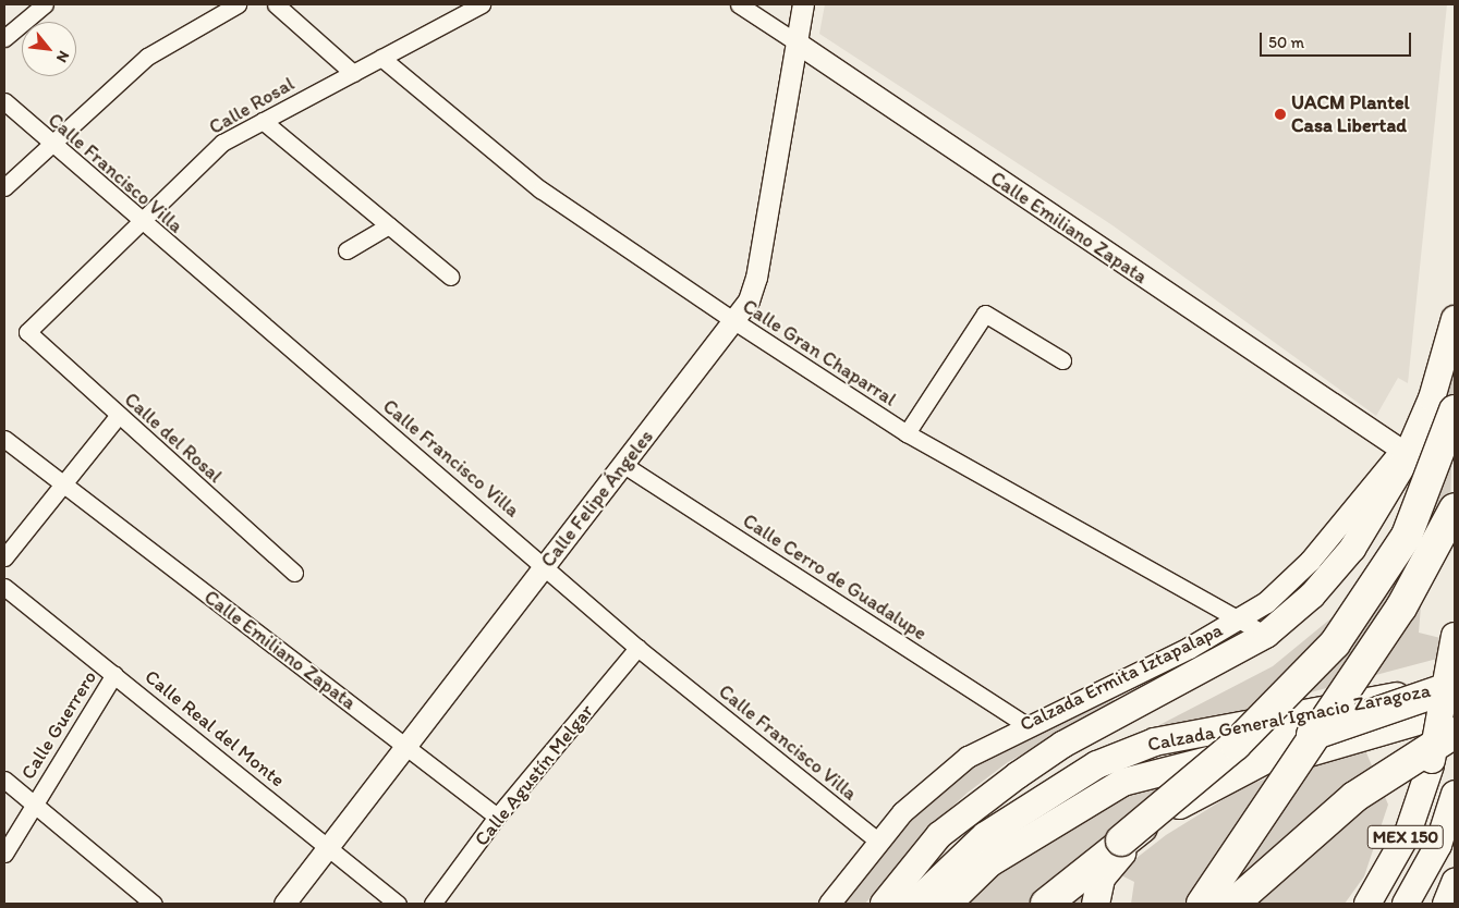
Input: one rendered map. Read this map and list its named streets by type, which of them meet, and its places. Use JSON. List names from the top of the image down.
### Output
{
  "streets": {
    "highway": ["Calzada General Ignacio Zaragoza"],
    "main road": ["Calzada Ermita Iztapalapa", "MEX 150"],
    "street": [
      "Calle Rosal",
      "Calle Francisco Villa",
      "Calle Emiliano Zapata",
      "Calle Gran Chaparral",
      "Calle del Rosal",
      "Calle Felipe Ángeles",
      "Calle Cerro de Guadalupe",
      "Calle Guerrero",
      "Calle Real del Monte",
      "Calle Agustín Melgar"
    ]
  },
  "crossings": [
    ["Calle Rosal", "Calle Francisco Villa"],
    ["Calle Rosal", "Calle Gran Chaparral"],
    ["Calle Rosal", "Calle del Rosal"],
    ["Calle Francisco Villa", "Calle Felipe Ángeles"],
    ["Calle Francisco Villa", "Calzada Ermita Iztapalapa"],
    ["Calle Francisco Villa", "Calle Agustín Melgar"],
    ["Calle Emiliano Zapata", "Calle Felipe Ángeles"],
    ["Calle Emiliano Zapata", "Calzada Ermita Iztapalapa"],
    ["Calle Emiliano Zapata", "Calle Agustín Melgar"],
    ["Calle Gran Chaparral", "Calle Felipe Ángeles"],
    ["Calle Gran Chaparral", "Calzada Ermita Iztapalapa"],
    ["Calle Felipe Ángeles", "Calle Cerro de Guadalupe"],
    ["Calle Felipe Ángeles", "Calle Real del Monte"],
    ["Calle Cerro de Guadalupe", "Calzada Ermita Iztapalapa"],
    ["Calle Guerrero", "Calle Real del Monte"]
  ],
  "places": ["UACM Plantel Casa Libertad"],
  "scale_bar": "50 m",
  "north": "bottom right"
}
